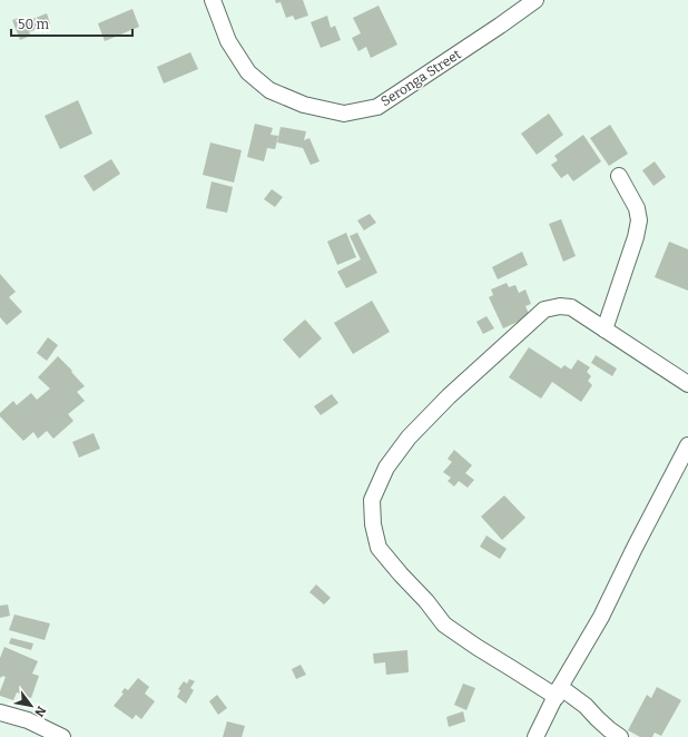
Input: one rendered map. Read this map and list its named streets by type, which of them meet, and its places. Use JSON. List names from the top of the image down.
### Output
{
  "streets": {
    "street": ["Seronga Street"]
  },
  "scale_bar": "50 m",
  "north": "bottom right"
}
